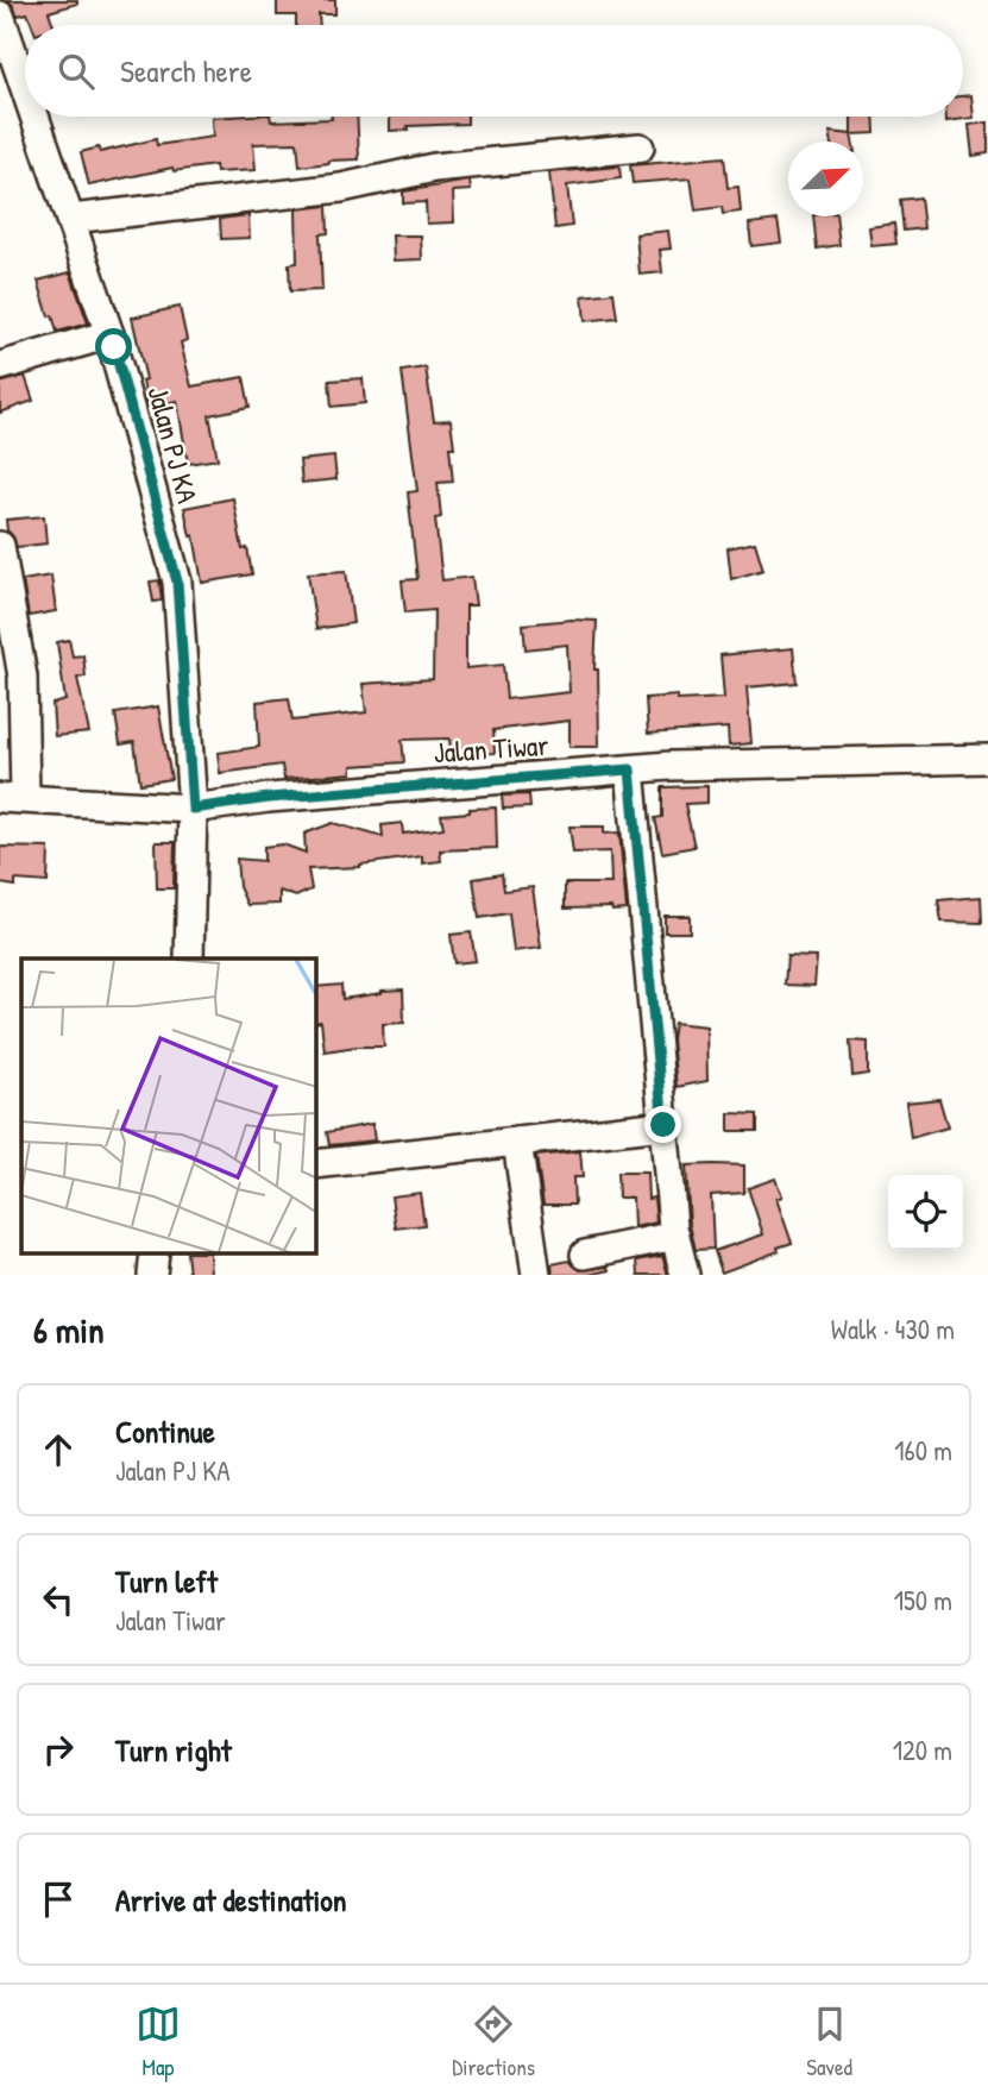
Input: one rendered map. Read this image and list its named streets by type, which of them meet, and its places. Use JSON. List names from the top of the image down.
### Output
{
  "streets": {
    "street": ["Jalan PJ KA", "Jalan Tiwar"]
  },
  "crossings": [
    ["Jalan PJ KA", "Jalan Tiwar"]
  ],
  "north": "top right",
  "page": {
    "search": "Search here",
    "heading": ["6 min", "Walk · 430 m"],
    "list": [
      ["Continue", "Jalan PJ KA", "160 m"],
      ["Turn left", "Jalan Tiwar", "150 m"],
      ["Turn right", "120 m"],
      "Arrive at destination"
    ],
    "nav": ["Map", "Directions", "Saved"]
  }
}
